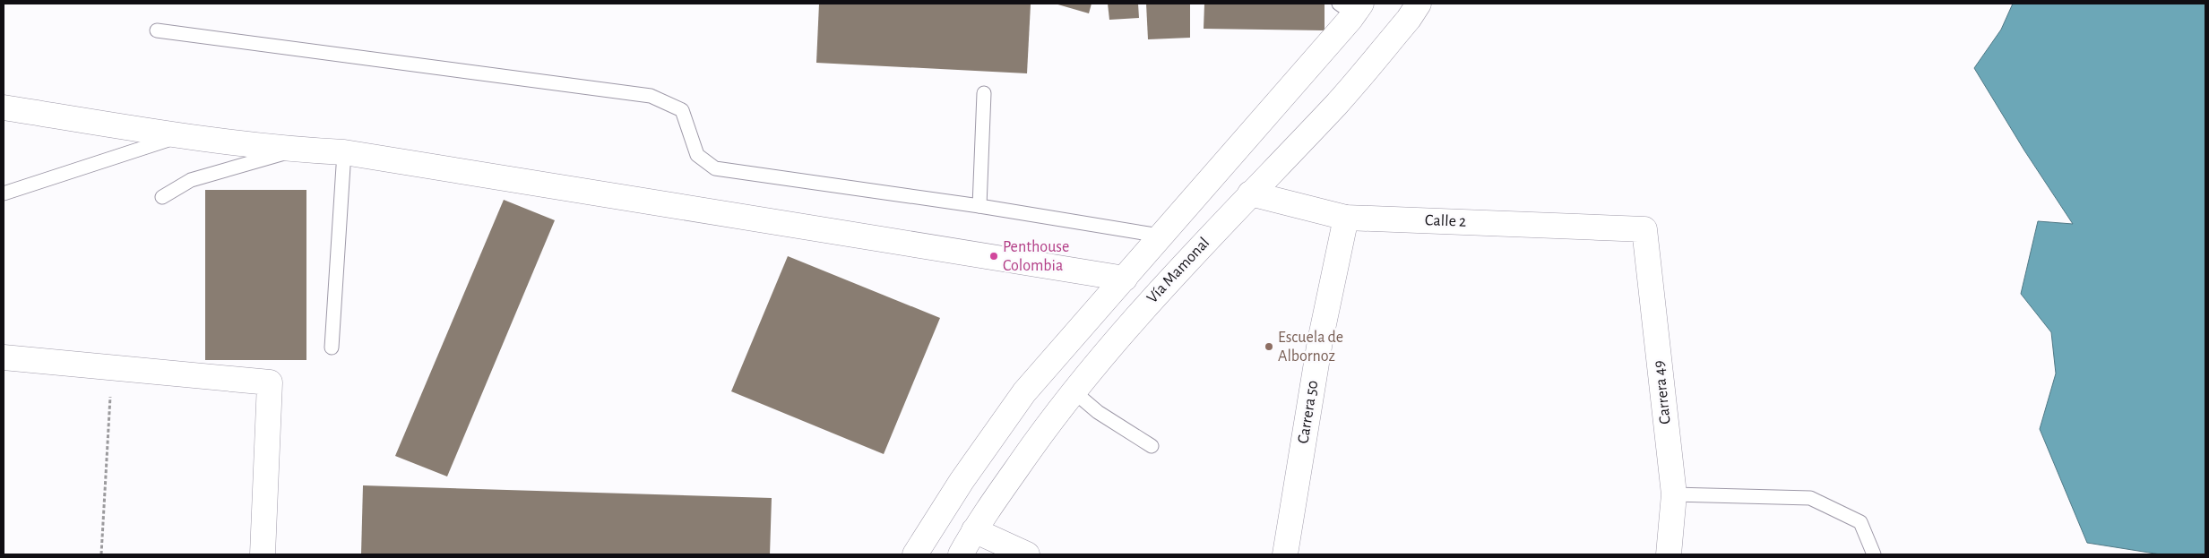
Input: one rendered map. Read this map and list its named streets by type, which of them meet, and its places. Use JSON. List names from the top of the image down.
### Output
{
  "streets": {
    "street": [
      "Calle 2",
      "Vía Mamonal",
      "Carrera 49",
      "Carrera 50"
    ]
  },
  "crossings": [
    ["Calle 2", "Vía Mamonal"],
    ["Calle 2", "Carrera 49"],
    ["Calle 2", "Carrera 50"]
  ],
  "places": ["Penthouse Colombia", "Escuela de Albornoz"]
}
